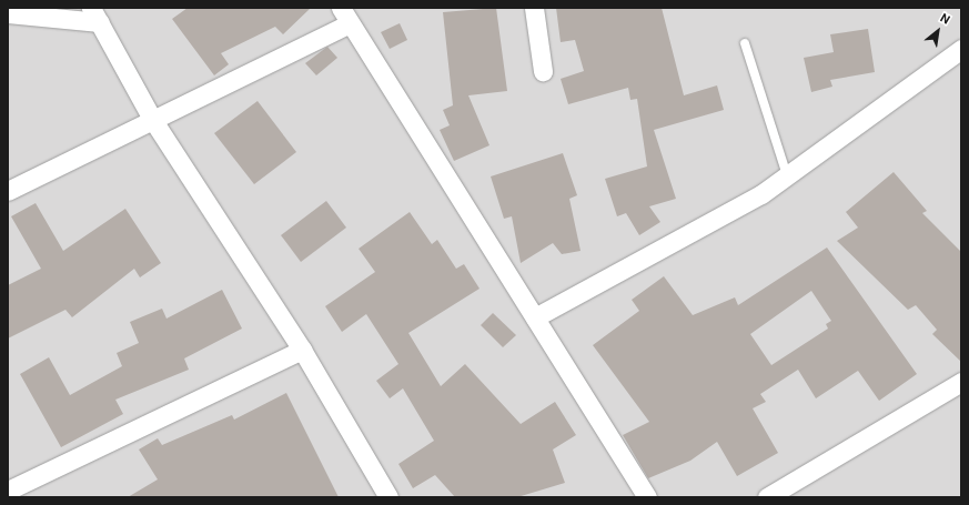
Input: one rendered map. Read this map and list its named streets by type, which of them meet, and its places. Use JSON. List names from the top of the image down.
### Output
{
  "north": "top right"
}
